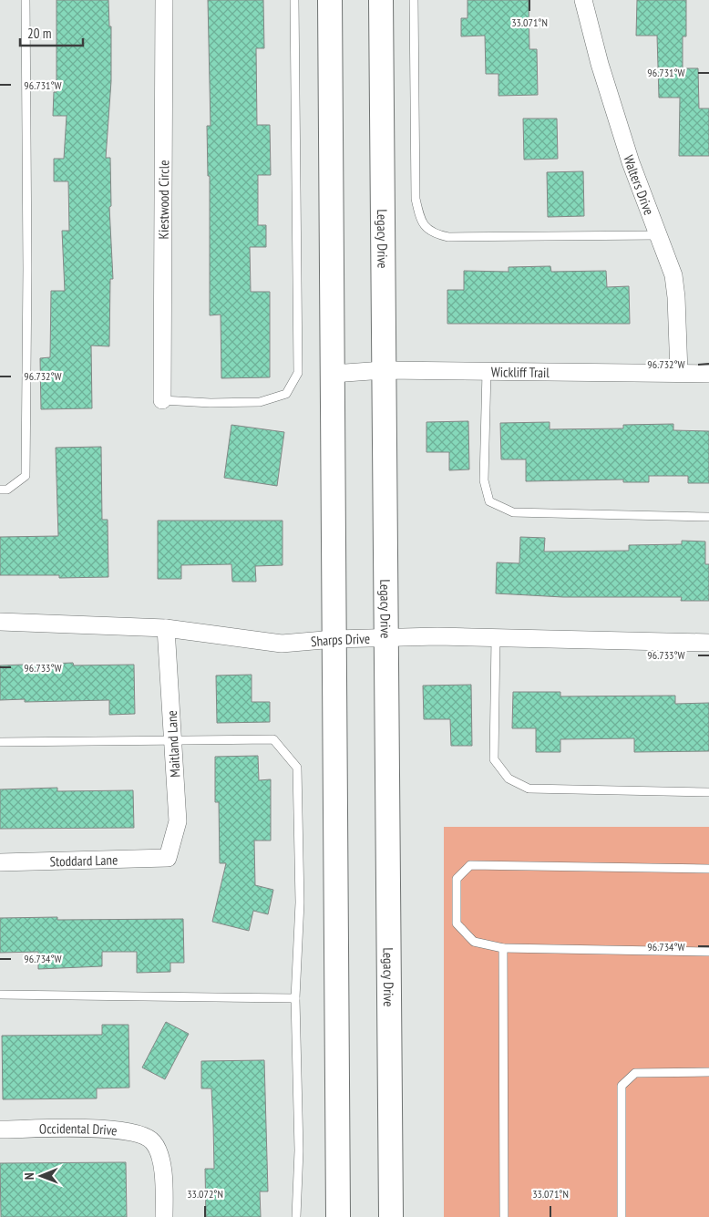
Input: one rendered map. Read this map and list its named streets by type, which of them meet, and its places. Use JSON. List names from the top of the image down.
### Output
{
  "streets": {
    "main road": ["Legacy Drive"],
    "street": [
      "Walters Drive",
      "Kiestwood Circle",
      "Wickliff Trail",
      "Sharps Drive",
      "Maitland Lane",
      "Stoddard Lane",
      "Occidental Drive"
    ]
  },
  "crossings": [
    ["Walters Drive", "Wickliff Trail"],
    ["Legacy Drive", "Wickliff Trail"],
    ["Legacy Drive", "Sharps Drive"],
    ["Sharps Drive", "Maitland Lane"],
    ["Maitland Lane", "Stoddard Lane"]
  ],
  "scale_bar": "20 m",
  "north": "left",
  "coordinates": [
    "33.071°N",
    "96.731°W",
    "96.732°W",
    "96.733°W",
    "96.734°W",
    "33.072°N"
  ]
}
